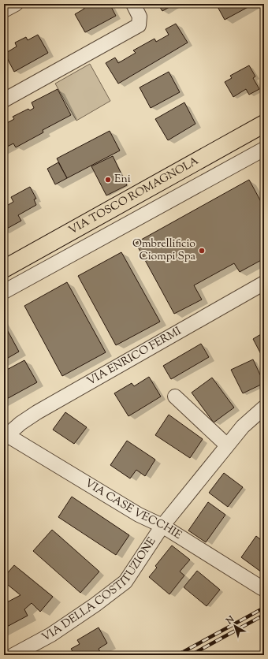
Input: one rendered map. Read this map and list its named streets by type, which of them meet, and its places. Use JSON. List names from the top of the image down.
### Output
{
  "streets": {
    "main road": ["VIA TOSCO ROMAGNOLA"],
    "street": ["VIA ENRICO FERMI", "VIA CASE VECCHIE", "VIA DELLA COSTITUZIONE"]
  },
  "crossings": [
    ["VIA ENRICO FERMI", "VIA CASE VECCHIE"],
    ["VIA CASE VECCHIE", "VIA DELLA COSTITUZIONE"]
  ],
  "places": ["Eni", "Ombrellificio Ciompi Spa"],
  "north": "top left"
}
